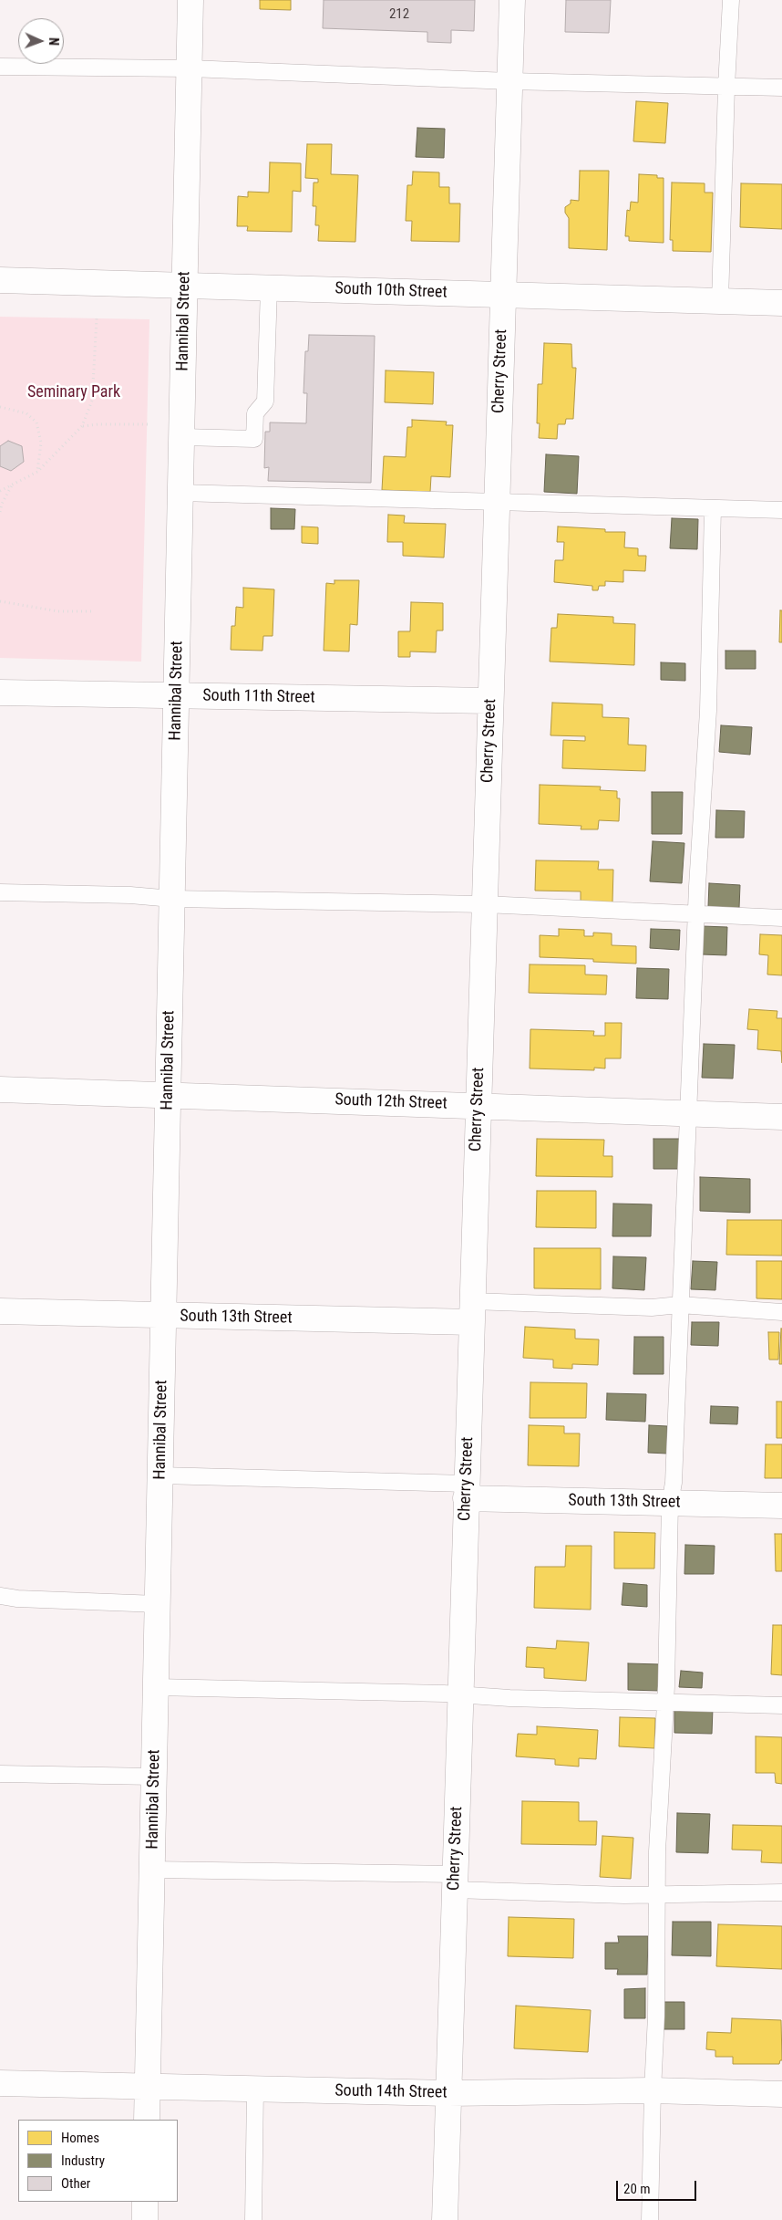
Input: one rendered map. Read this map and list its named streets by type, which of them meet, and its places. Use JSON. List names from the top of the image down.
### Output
{
  "streets": {
    "street": [
      "South 10th Street",
      "Hannibal Street",
      "Cherry Street",
      "South 11th Street",
      "South 12th Street",
      "South 13th Street",
      "South 14th Street"
    ]
  },
  "crossings": [
    ["South 10th Street", "Hannibal Street"],
    ["South 10th Street", "Cherry Street"],
    ["Hannibal Street", "South 11th Street"],
    ["Hannibal Street", "South 12th Street"],
    ["Hannibal Street", "South 13th Street"],
    ["Hannibal Street", "South 14th Street"],
    ["Cherry Street", "South 11th Street"],
    ["Cherry Street", "South 12th Street"],
    ["Cherry Street", "South 13th Street"],
    ["Cherry Street", "South 14th Street"]
  ],
  "parks": ["Seminary Park"],
  "house_numbers": ["212"],
  "legend": ["Homes", "Industry", "Other"],
  "scale_bar": "20 m",
  "north": "right"
}
